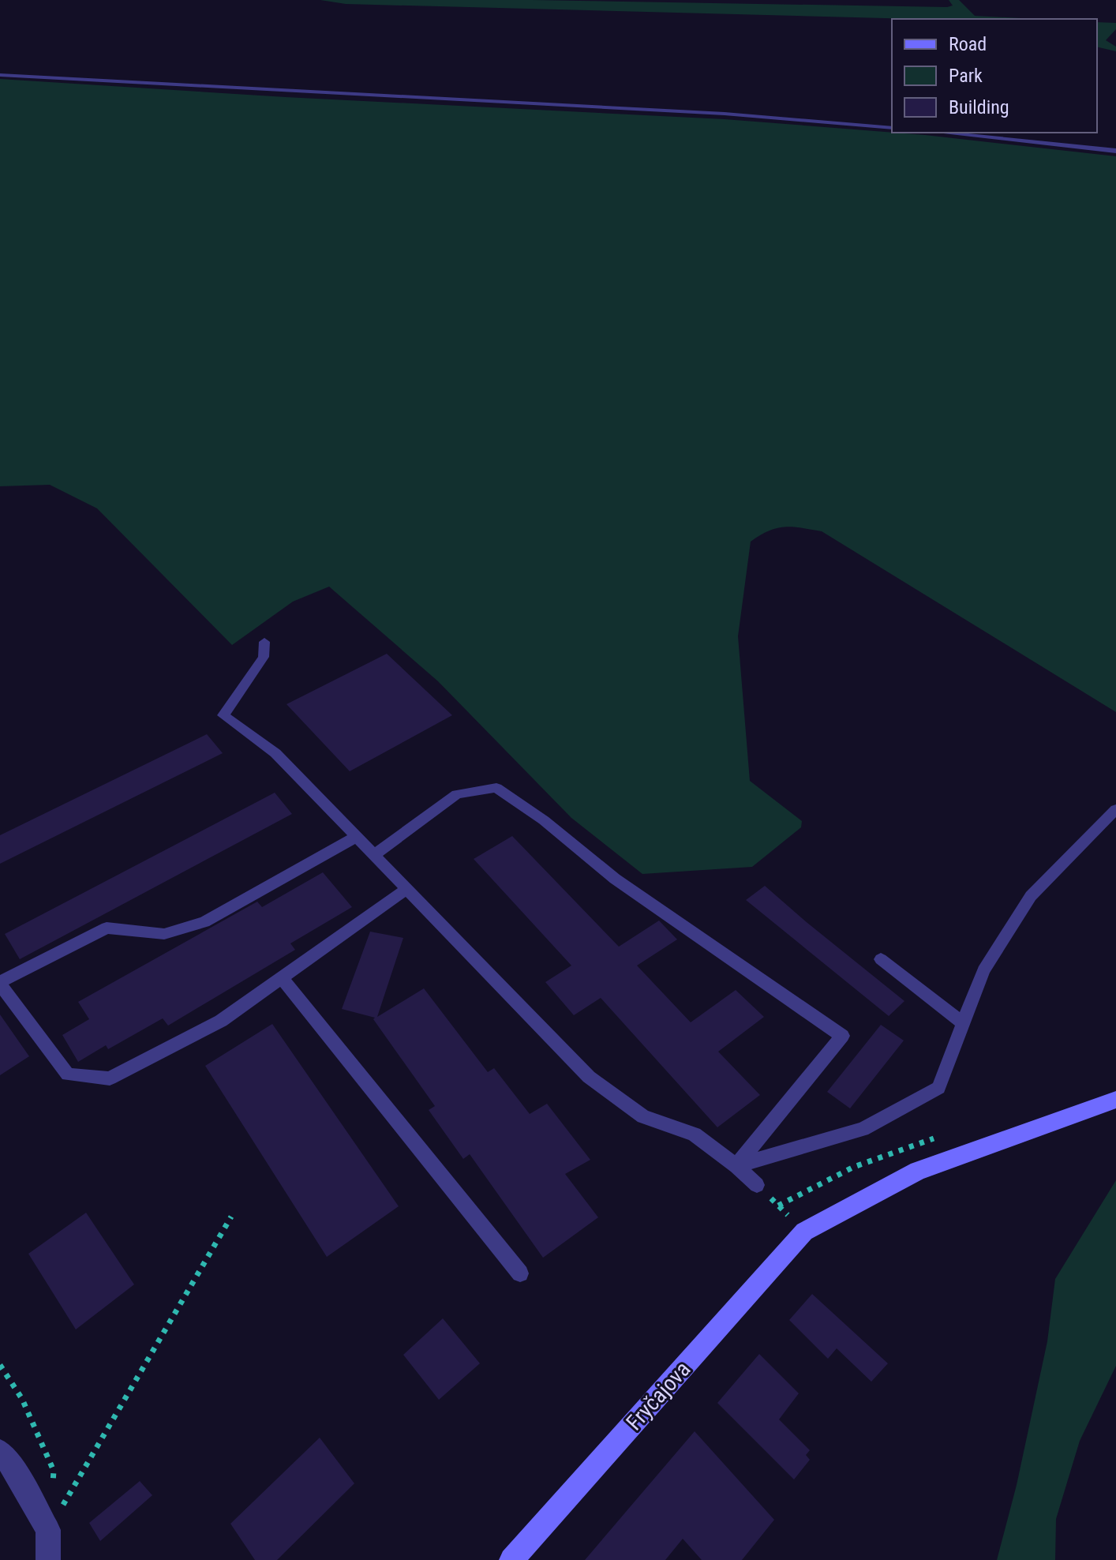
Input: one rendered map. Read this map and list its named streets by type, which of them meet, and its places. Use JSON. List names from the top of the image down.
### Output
{
  "streets": {
    "main road": ["Fryčajova"]
  },
  "legend": ["Road", "Park", "Building"]
}
